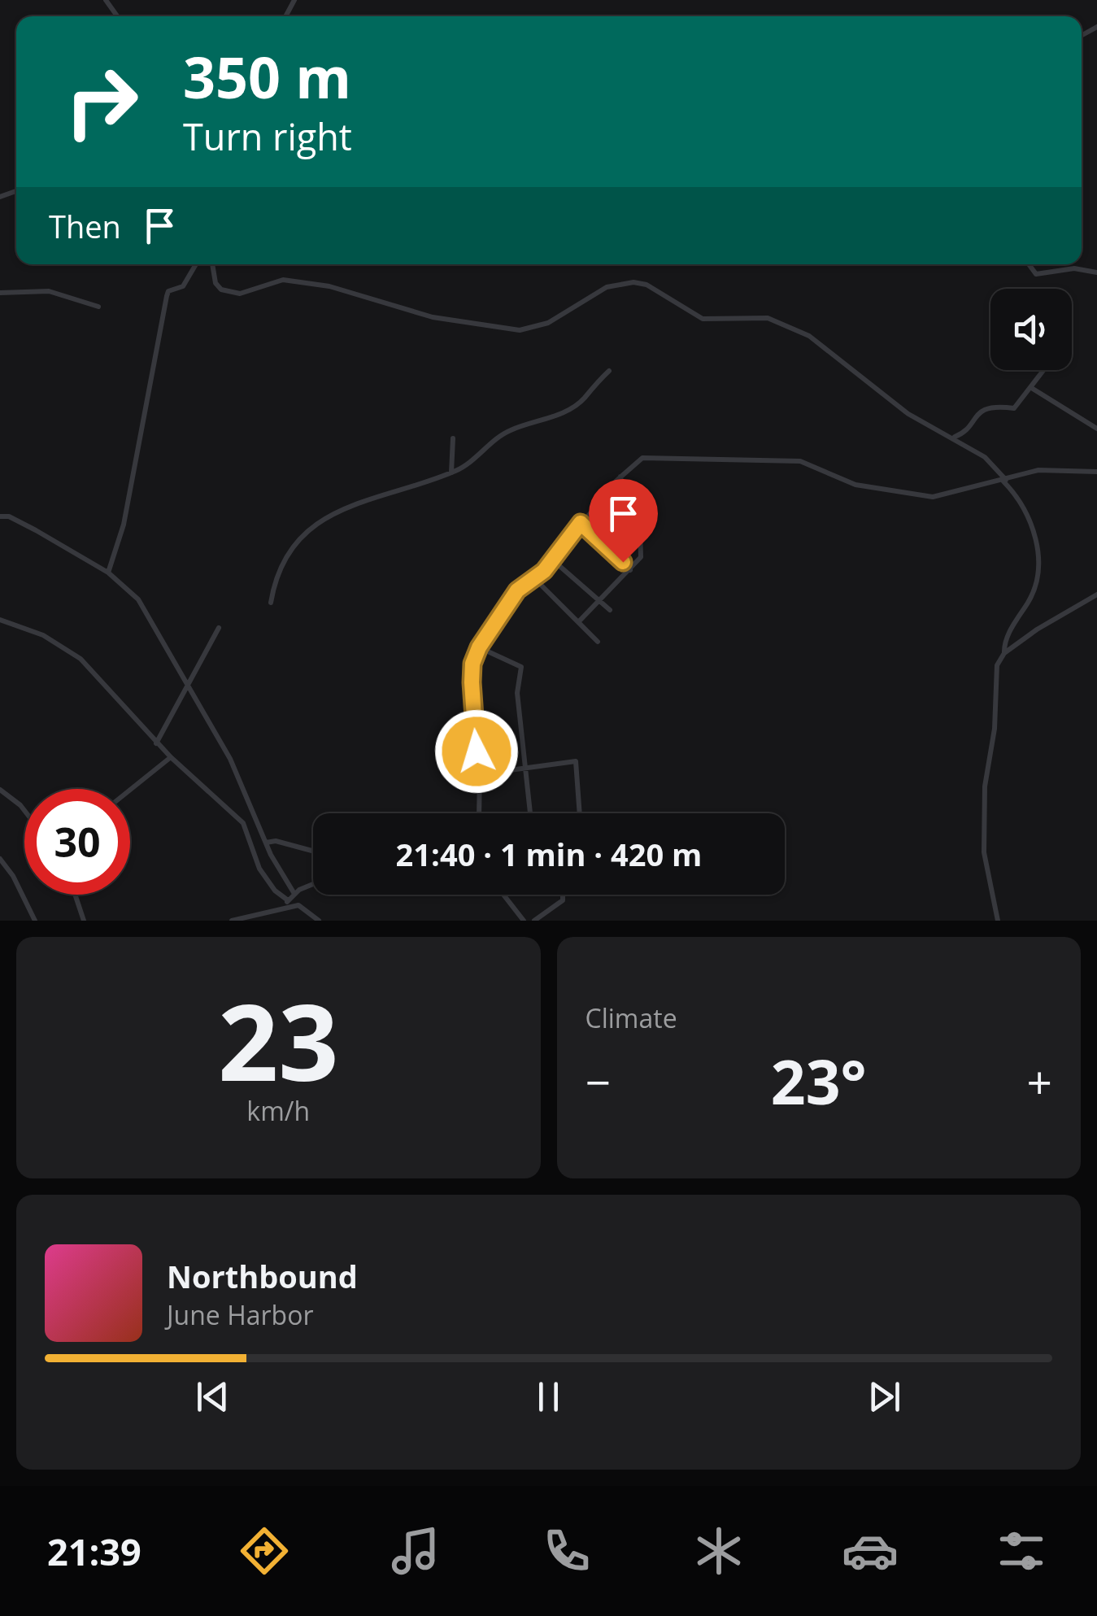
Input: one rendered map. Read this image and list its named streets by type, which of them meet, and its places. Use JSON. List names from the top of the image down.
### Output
{
  "page": {
    "turn": ["350 m", "Turn right"],
    "then": "Then",
    "limit": "30",
    "trip": "21:40 · 1 min · 420 m",
    "tile": [
      ["23", "km/h"],
      "Climate"
    ],
    "heat": ["−", "23°", "+"],
    "song": ["Northbound", "June Harbor"],
    "tabs": "21:39"
  }
}
